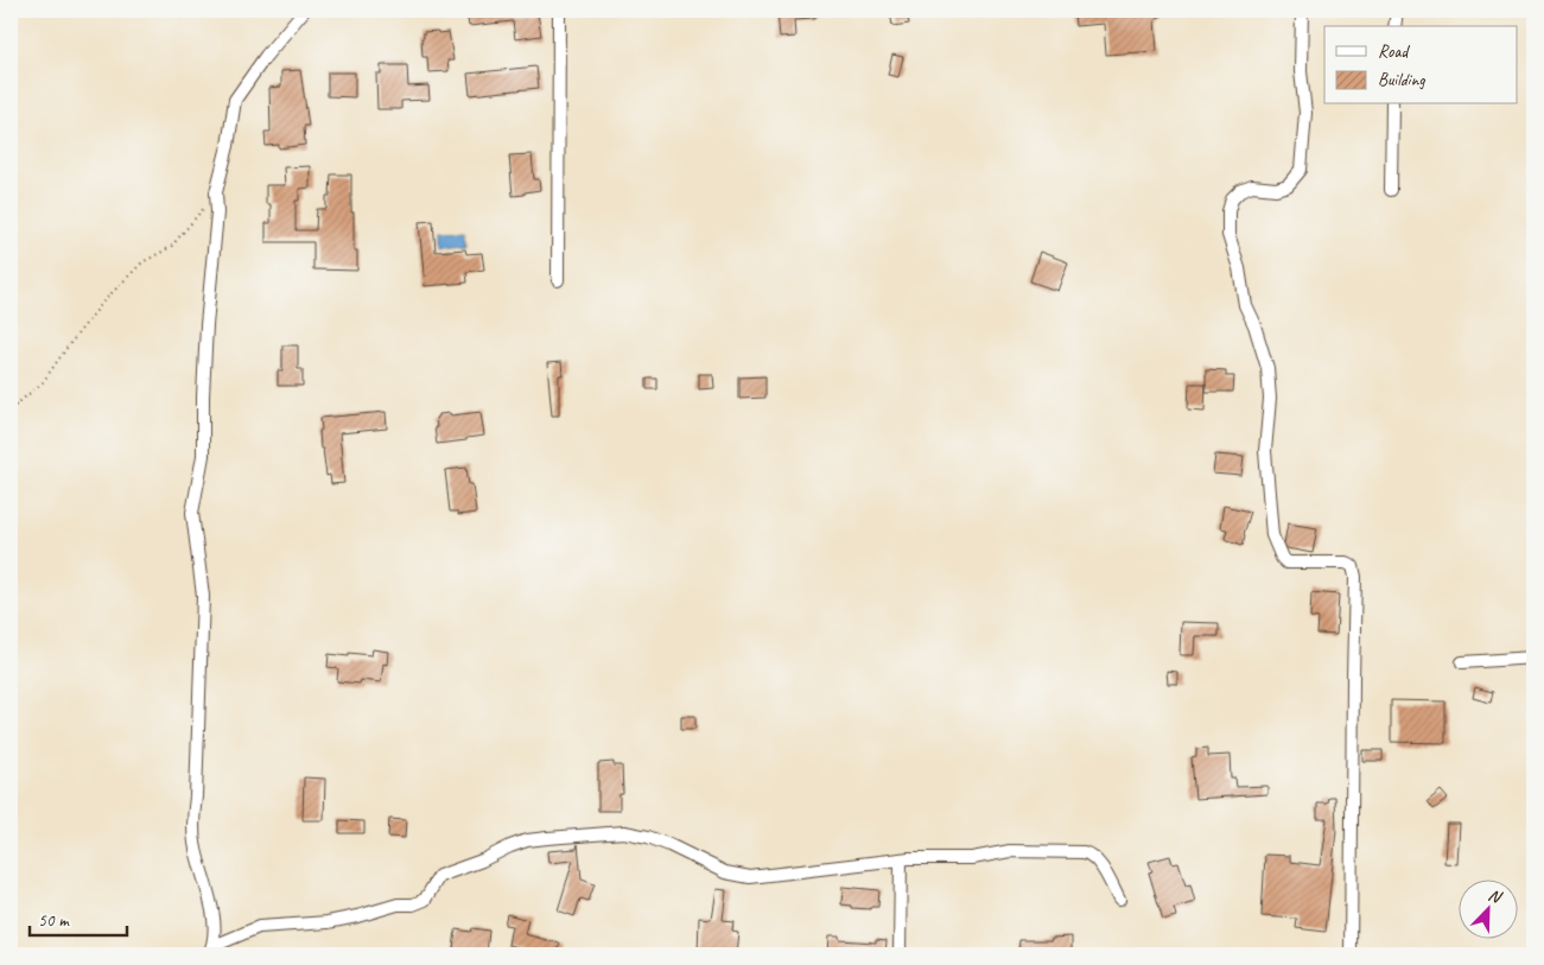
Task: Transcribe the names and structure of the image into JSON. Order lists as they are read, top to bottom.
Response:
{
  "legend": ["Road", "Building"],
  "scale_bar": "50 m",
  "north": "top right"
}
